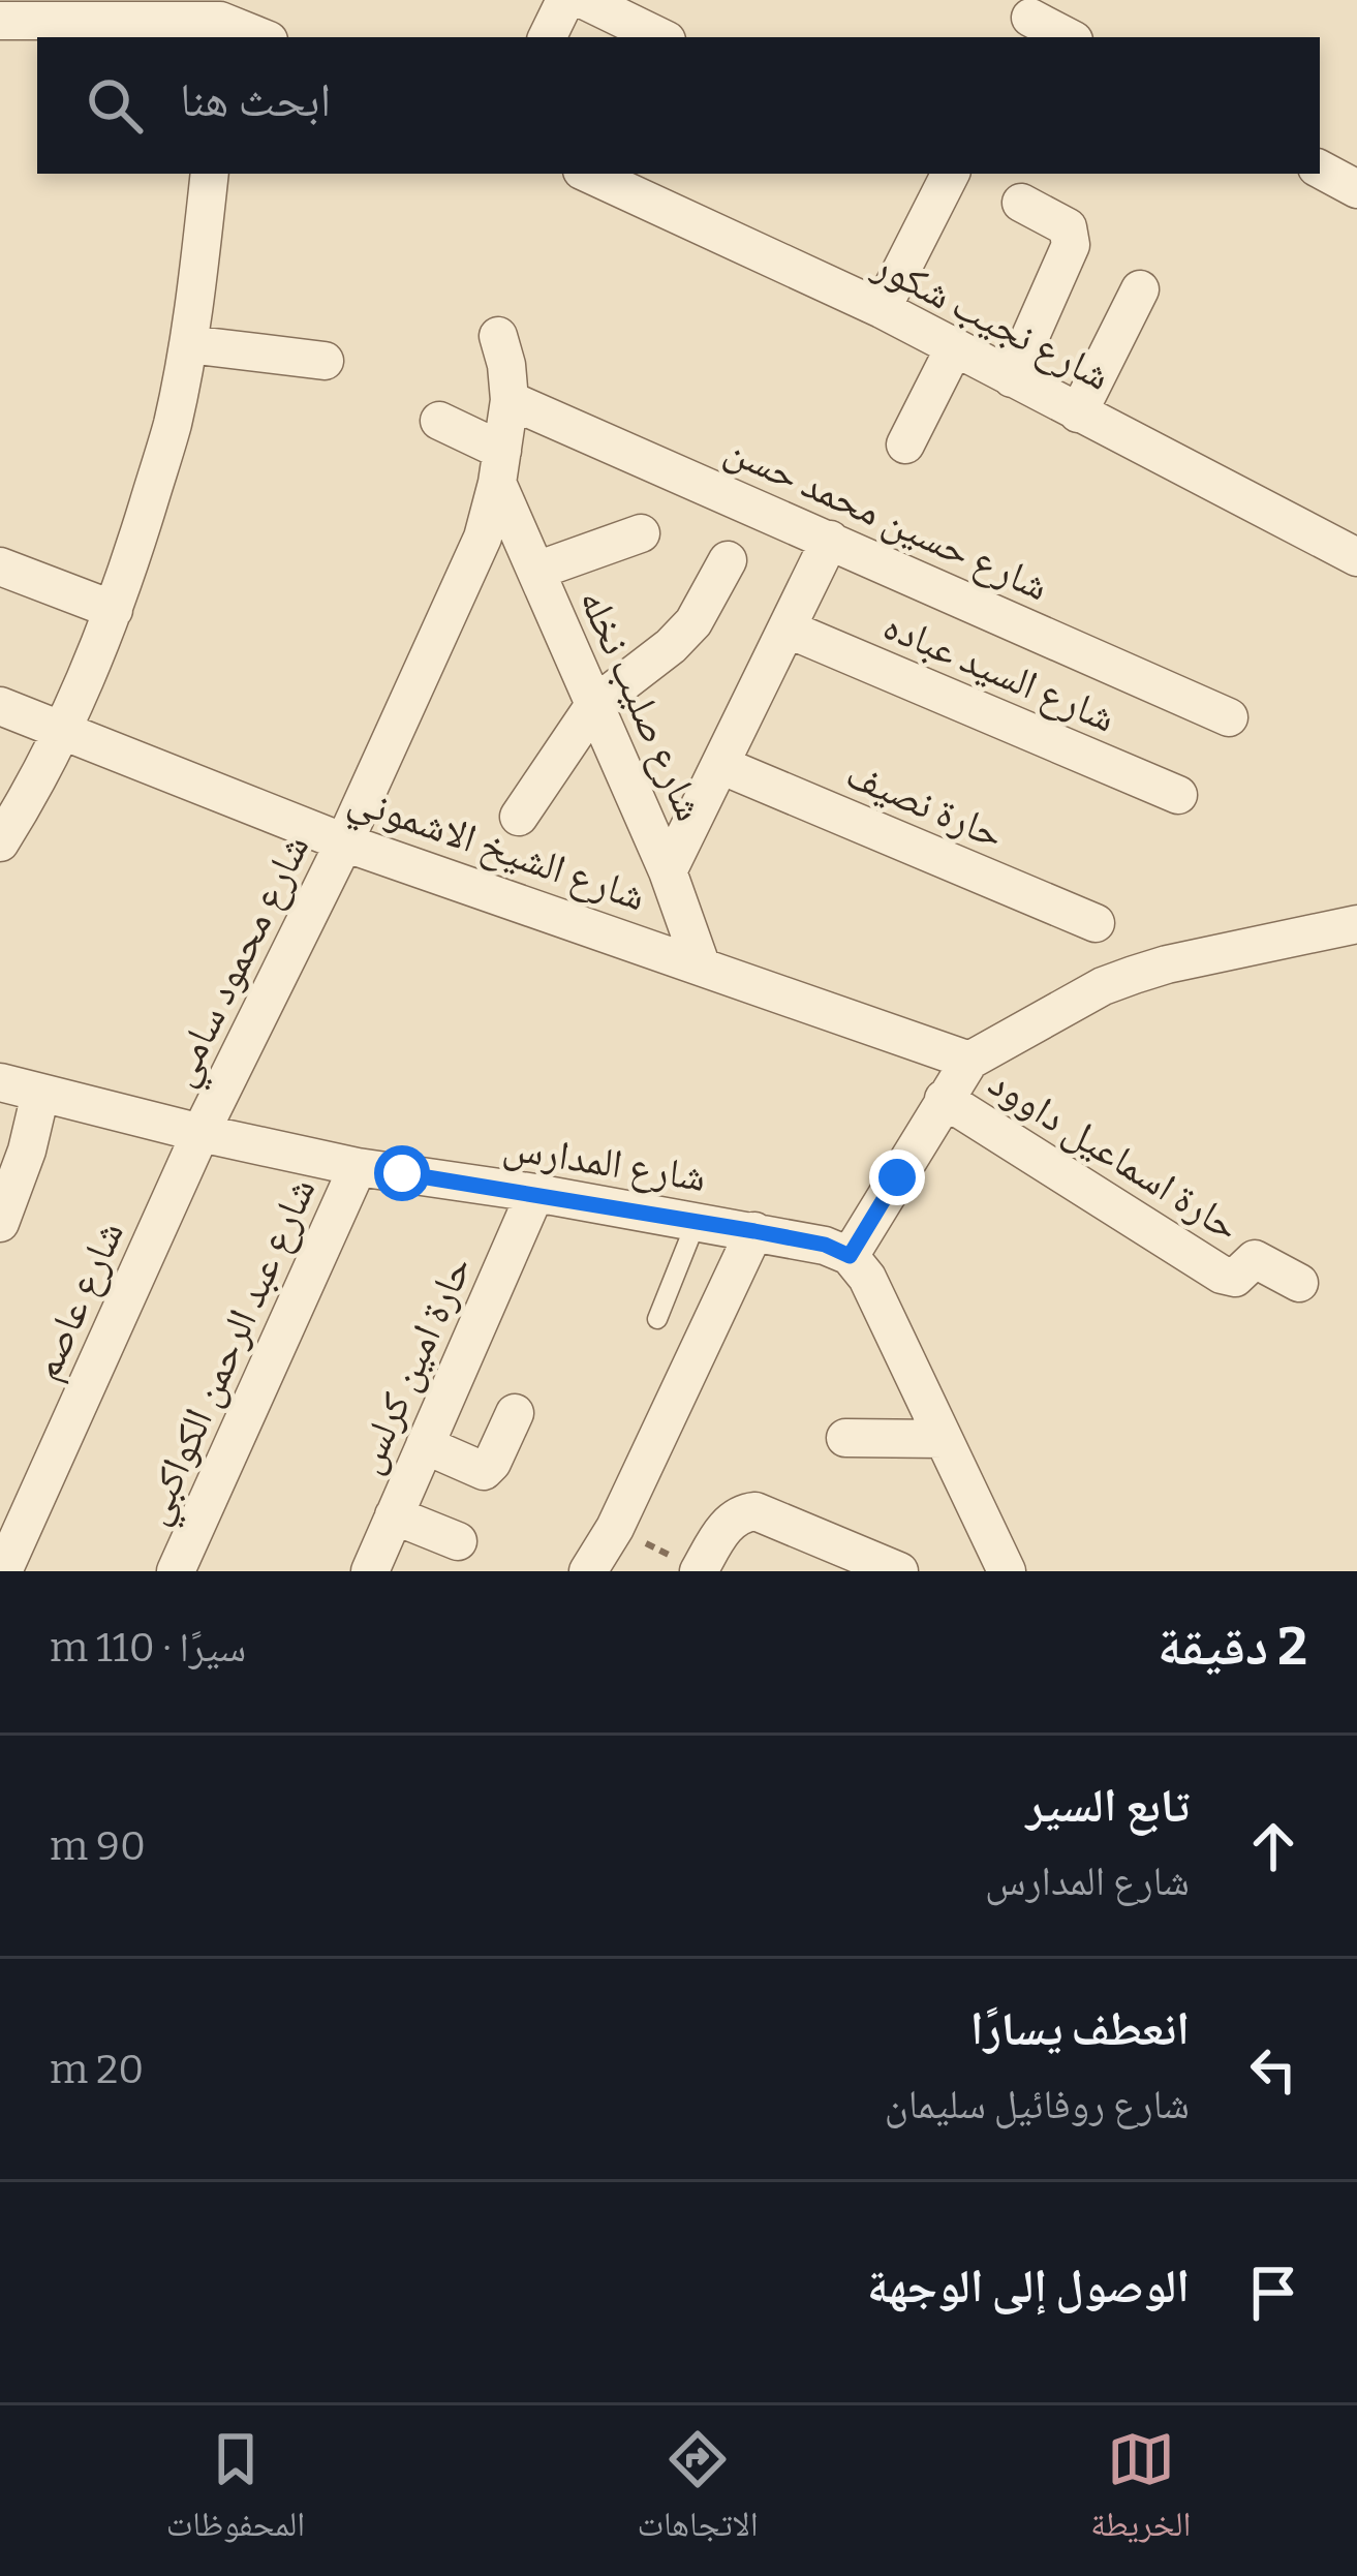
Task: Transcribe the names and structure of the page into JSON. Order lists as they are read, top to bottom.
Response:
{
  "streets": {
    "street": [
      "شارع نجيب شكور",
      "شارع حسين محمد حسن",
      "شارع السيد عباده",
      "شارع صليب نخله",
      "حارة نصيف",
      "شارع الشيخ الاشموني",
      "شارع محمود سامي",
      "حارة اسماعيل داوود",
      "شارع المدارس",
      "شارع عاصم",
      "شارع عبد الرحمن الكواكبي",
      "حارة امين كرلس"
    ]
  },
  "crossings": [
    ["شارع حسين محمد حسن", "شارع محمود سامي"],
    ["شارع صليب نخله", "شارع الشيخ الاشموني"],
    ["شارع صليب نخله", "شارع محمود سامي"],
    ["شارع الشيخ الاشموني", "شارع محمود سامي"],
    ["شارع محمود سامي", "شارع المدارس"],
    ["شارع محمود سامي", "شارع عاصم"],
    ["شارع المدارس", "شارع عاصم"],
    ["شارع المدارس", "شارع عبد الرحمن الكواكبي"],
    ["شارع المدارس", "حارة امين كرلس"]
  ],
  "page": {
    "search": "ابحث هنا",
    "heading": ["2 دقيقة", "سيرًا · 110 m"],
    "list": [
      ["تابع السير", "شارع المدارس", "90 m"],
      ["انعطف يسارًا", "شارع روفائيل سليمان", "20 m"],
      "الوصول إلى الوجهة"
    ],
    "nav": ["الخريطة", "الاتجاهات", "المحفوظات"]
  }
}
